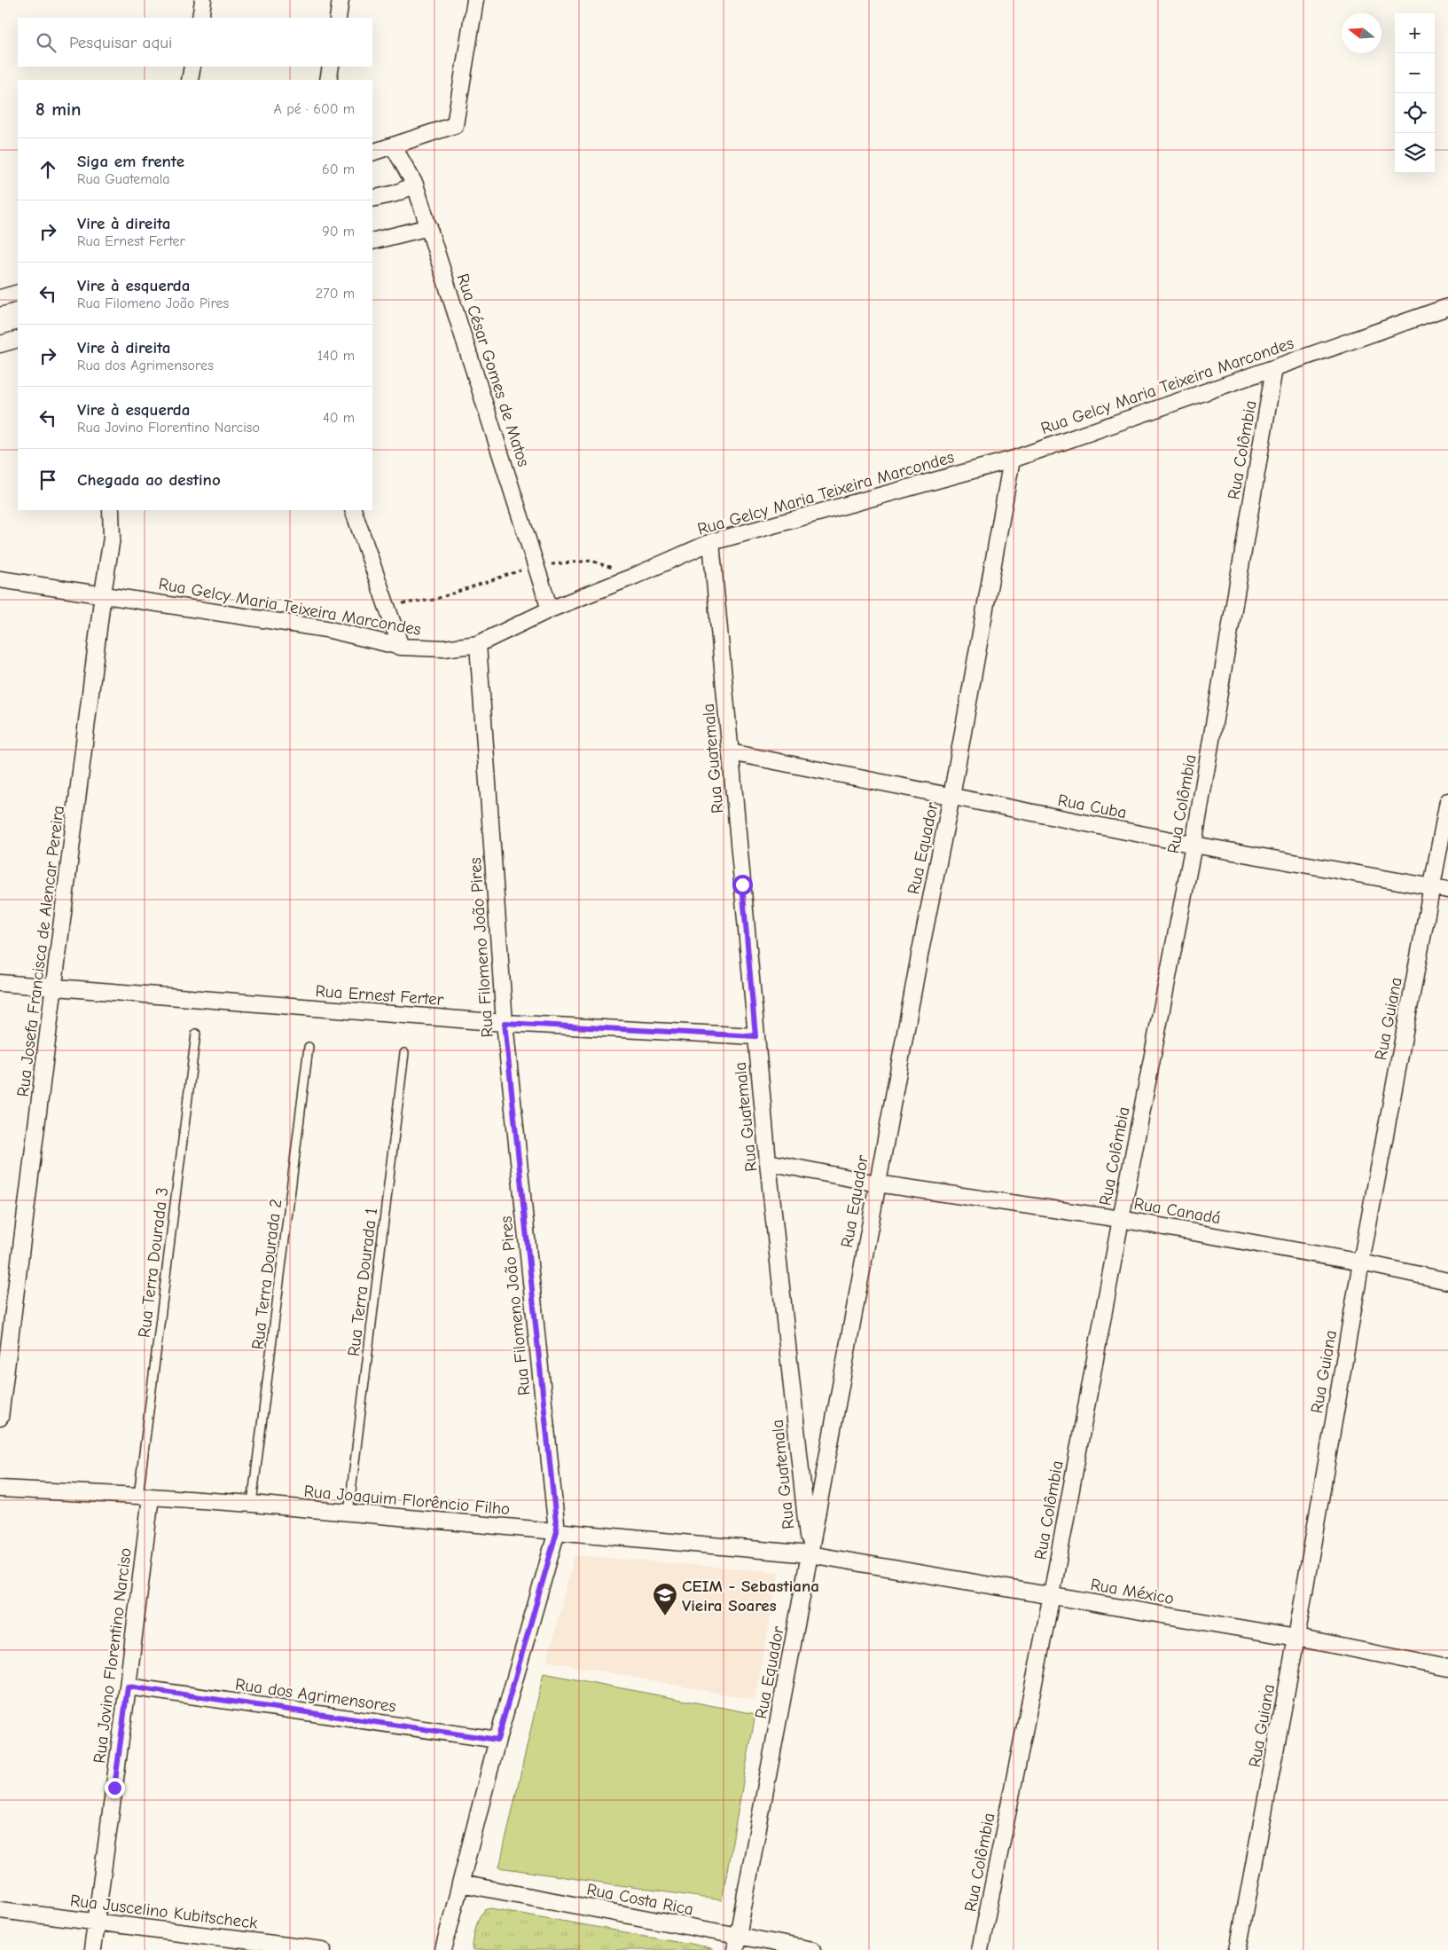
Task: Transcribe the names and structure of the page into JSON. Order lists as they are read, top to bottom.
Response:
{
  "streets": {
    "street": [
      "Rua César Gomes de Matos",
      "Rua Gelcy Maria Teixeira Marcondes",
      "Rua Colômbia",
      "Rua Guatemala",
      "Rua Cuba",
      "Rua Equador",
      "Rua Filomeno João Pires",
      "Rua Josefa Francisca de Alencar Pereira",
      "Rua Ernest Ferter",
      "Rua Guiana",
      "Rua Canadá",
      "Rua Joaquim Florêncio Filho",
      "Rua México",
      "Rua Jovino Florentino Narciso",
      "Rua dos Agrimensores",
      "Rua Costa Rica",
      "Rua Juscelino Kubitscheck"
    ],
    "lane": ["Rua Terra Dourada 3", "Rua Terra Dourada 2", "Rua Terra Dourada 1"]
  },
  "crossings": [
    ["Rua César Gomes de Matos", "Rua Gelcy Maria Teixeira Marcondes"],
    ["Rua Gelcy Maria Teixeira Marcondes", "Rua Colômbia"],
    ["Rua Gelcy Maria Teixeira Marcondes", "Rua Guatemala"],
    ["Rua Gelcy Maria Teixeira Marcondes", "Rua Equador"],
    ["Rua Gelcy Maria Teixeira Marcondes", "Rua Filomeno João Pires"],
    ["Rua Gelcy Maria Teixeira Marcondes", "Rua Josefa Francisca de Alencar Pereira"],
    ["Rua Colômbia", "Rua Cuba"],
    ["Rua Colômbia", "Rua Canadá"],
    ["Rua Colômbia", "Rua México"],
    ["Rua Guatemala", "Rua Cuba"],
    ["Rua Guatemala", "Rua Equador"],
    ["Rua Guatemala", "Rua Ernest Ferter"],
    ["Rua Guatemala", "Rua Canadá"],
    ["Rua Guatemala", "Rua Joaquim Florêncio Filho"],
    ["Rua Guatemala", "Rua México"],
    ["Rua Cuba", "Rua Equador"],
    ["Rua Cuba", "Rua Guiana"],
    ["Rua Equador", "Rua Canadá"],
    ["Rua Equador", "Rua Joaquim Florêncio Filho"],
    ["Rua Equador", "Rua México"],
    ["Rua Equador", "Rua Costa Rica"],
    ["Rua Filomeno João Pires", "Rua Ernest Ferter"],
    ["Rua Filomeno João Pires", "Rua Joaquim Florêncio Filho"],
    ["Rua Filomeno João Pires", "Rua dos Agrimensores"],
    ["Rua Filomeno João Pires", "Rua Costa Rica"],
    ["Rua Josefa Francisca de Alencar Pereira", "Rua Ernest Ferter"],
    ["Rua Guiana", "Rua Canadá"],
    ["Rua Guiana", "Rua México"],
    ["Rua Terra Dourada 3", "Rua Joaquim Florêncio Filho"],
    ["Rua Terra Dourada 3", "Rua Jovino Florentino Narciso"],
    ["Rua Terra Dourada 2", "Rua Joaquim Florêncio Filho"],
    ["Rua Terra Dourada 1", "Rua Joaquim Florêncio Filho"],
    ["Rua Joaquim Florêncio Filho", "Rua México"],
    ["Rua Joaquim Florêncio Filho", "Rua Jovino Florentino Narciso"],
    ["Rua Jovino Florentino Narciso", "Rua dos Agrimensores"],
    ["Rua Jovino Florentino Narciso", "Rua Juscelino Kubitscheck"]
  ],
  "places": {
    "school or university": ["CEIM - Sebastiana Vieira Soares"]
  },
  "north": "left",
  "page": {
    "map_buttons": ["+", "−"],
    "search": "Pesquisar aqui",
    "heading": ["8 min", "A pé · 600 m"],
    "list": [
      ["Siga em frente", "Rua Guatemala", "60 m"],
      ["Vire à direita", "Rua Ernest Ferter", "90 m"],
      ["Vire à esquerda", "Rua Filomeno João Pires", "270 m"],
      ["Vire à direita", "Rua dos Agrimensores", "140 m"],
      ["Vire à esquerda", "Rua Jovino Florentino Narciso", "40 m"],
      "Chegada ao destino"
    ]
  }
}
